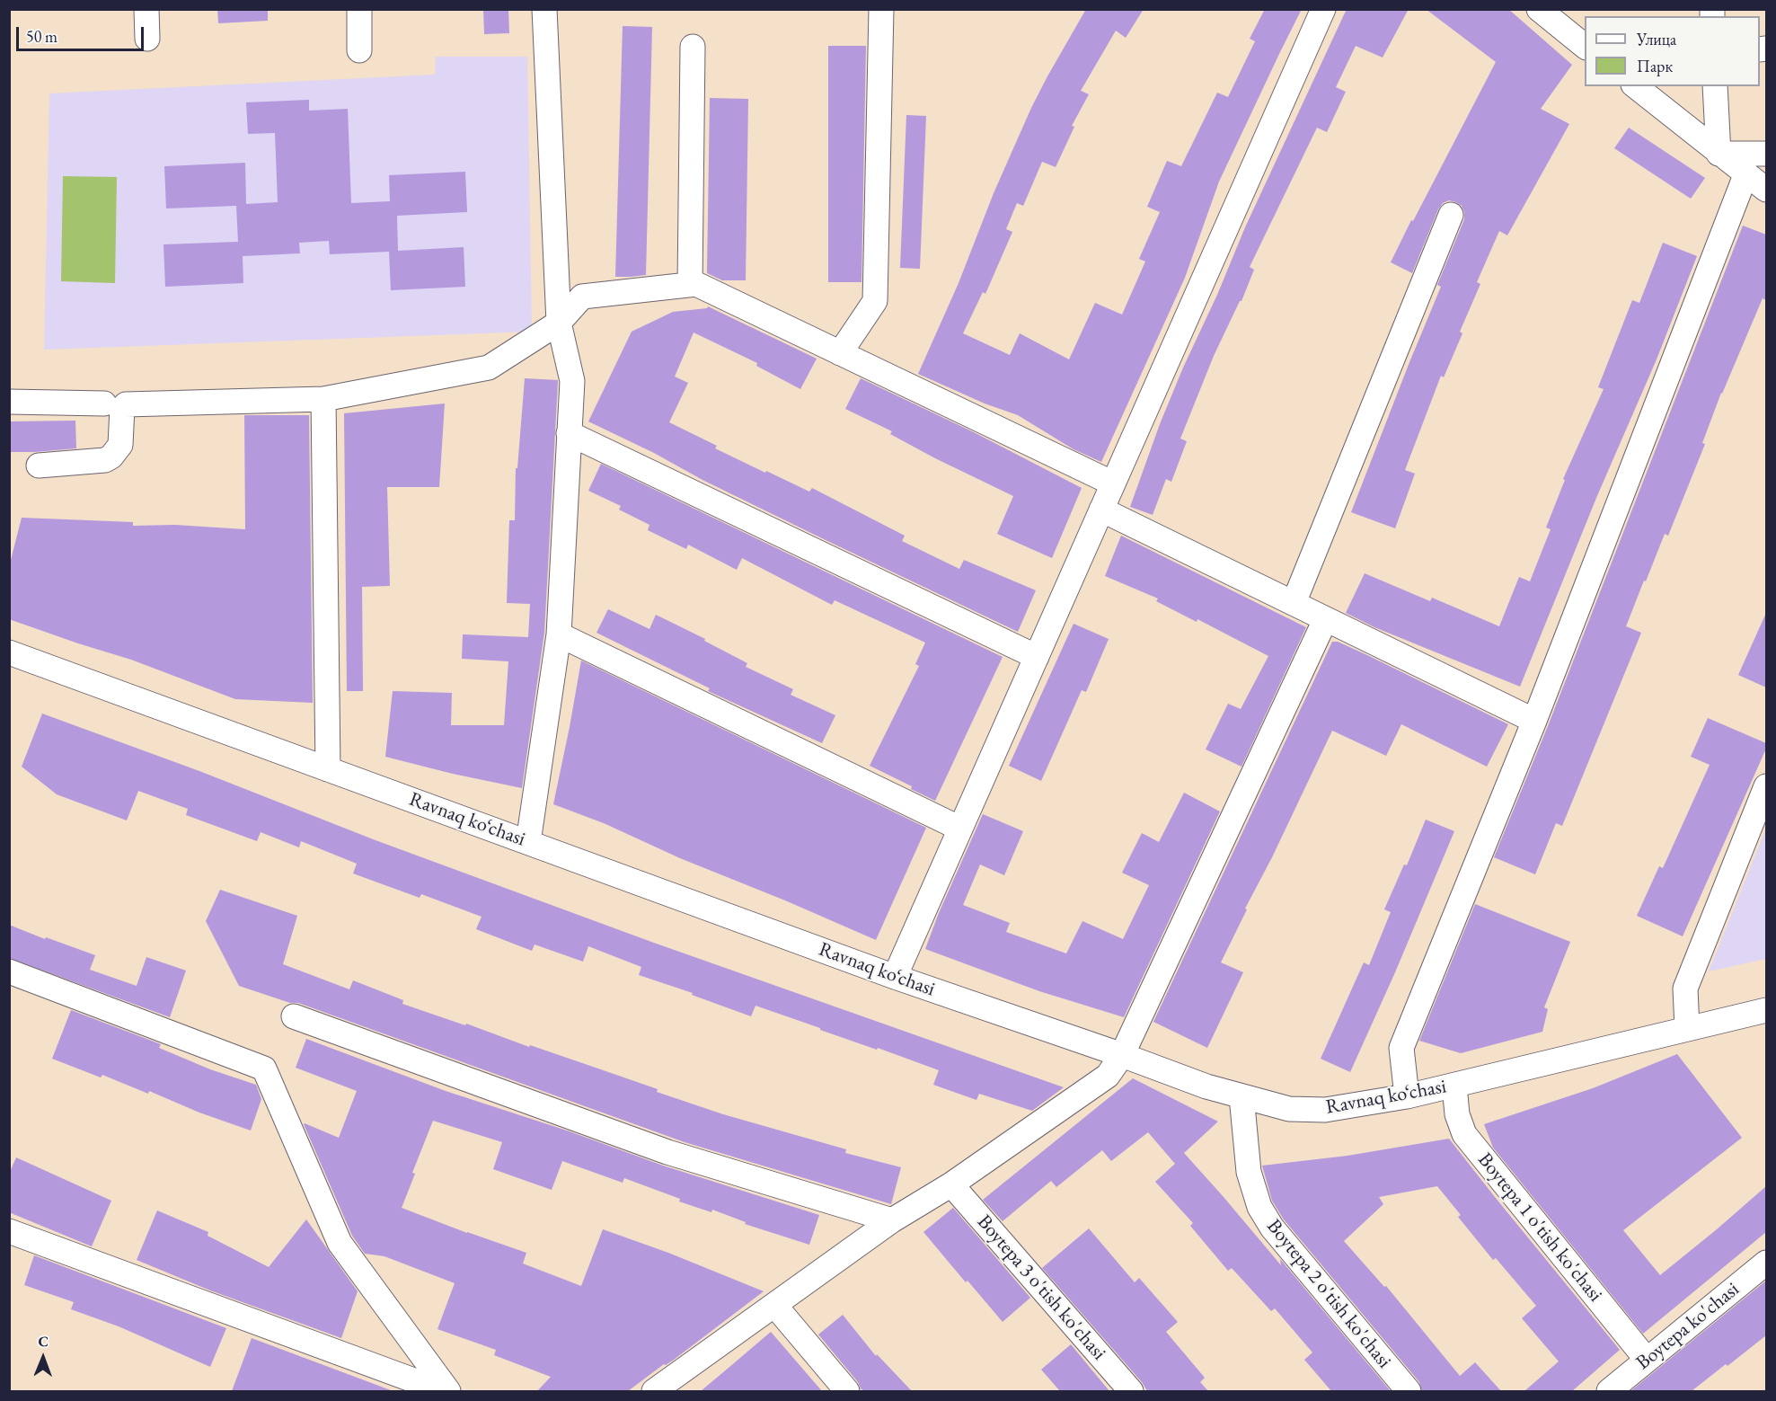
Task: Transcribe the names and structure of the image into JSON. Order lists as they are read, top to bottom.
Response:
{
  "streets": {
    "street": [
      "Ravnaq ko‘chasi",
      "Boytepa 1 o'tish ko'chasi",
      "Boytepa 3 o'tish ko'chasi",
      "Boytepa 2 o'tish ko'chasi",
      "Boytepa ko'chasi"
    ]
  },
  "crossings": [
    ["Ravnaq ko‘chasi", "Boytepa 1 o'tish ko'chasi"],
    ["Ravnaq ko‘chasi", "Boytepa 2 o'tish ko'chasi"],
    ["Boytepa 1 o'tish ko'chasi", "Boytepa ko'chasi"]
  ],
  "legend": ["Улица", "Парк"],
  "scale_bar": "50 m",
  "north": "top"
}
